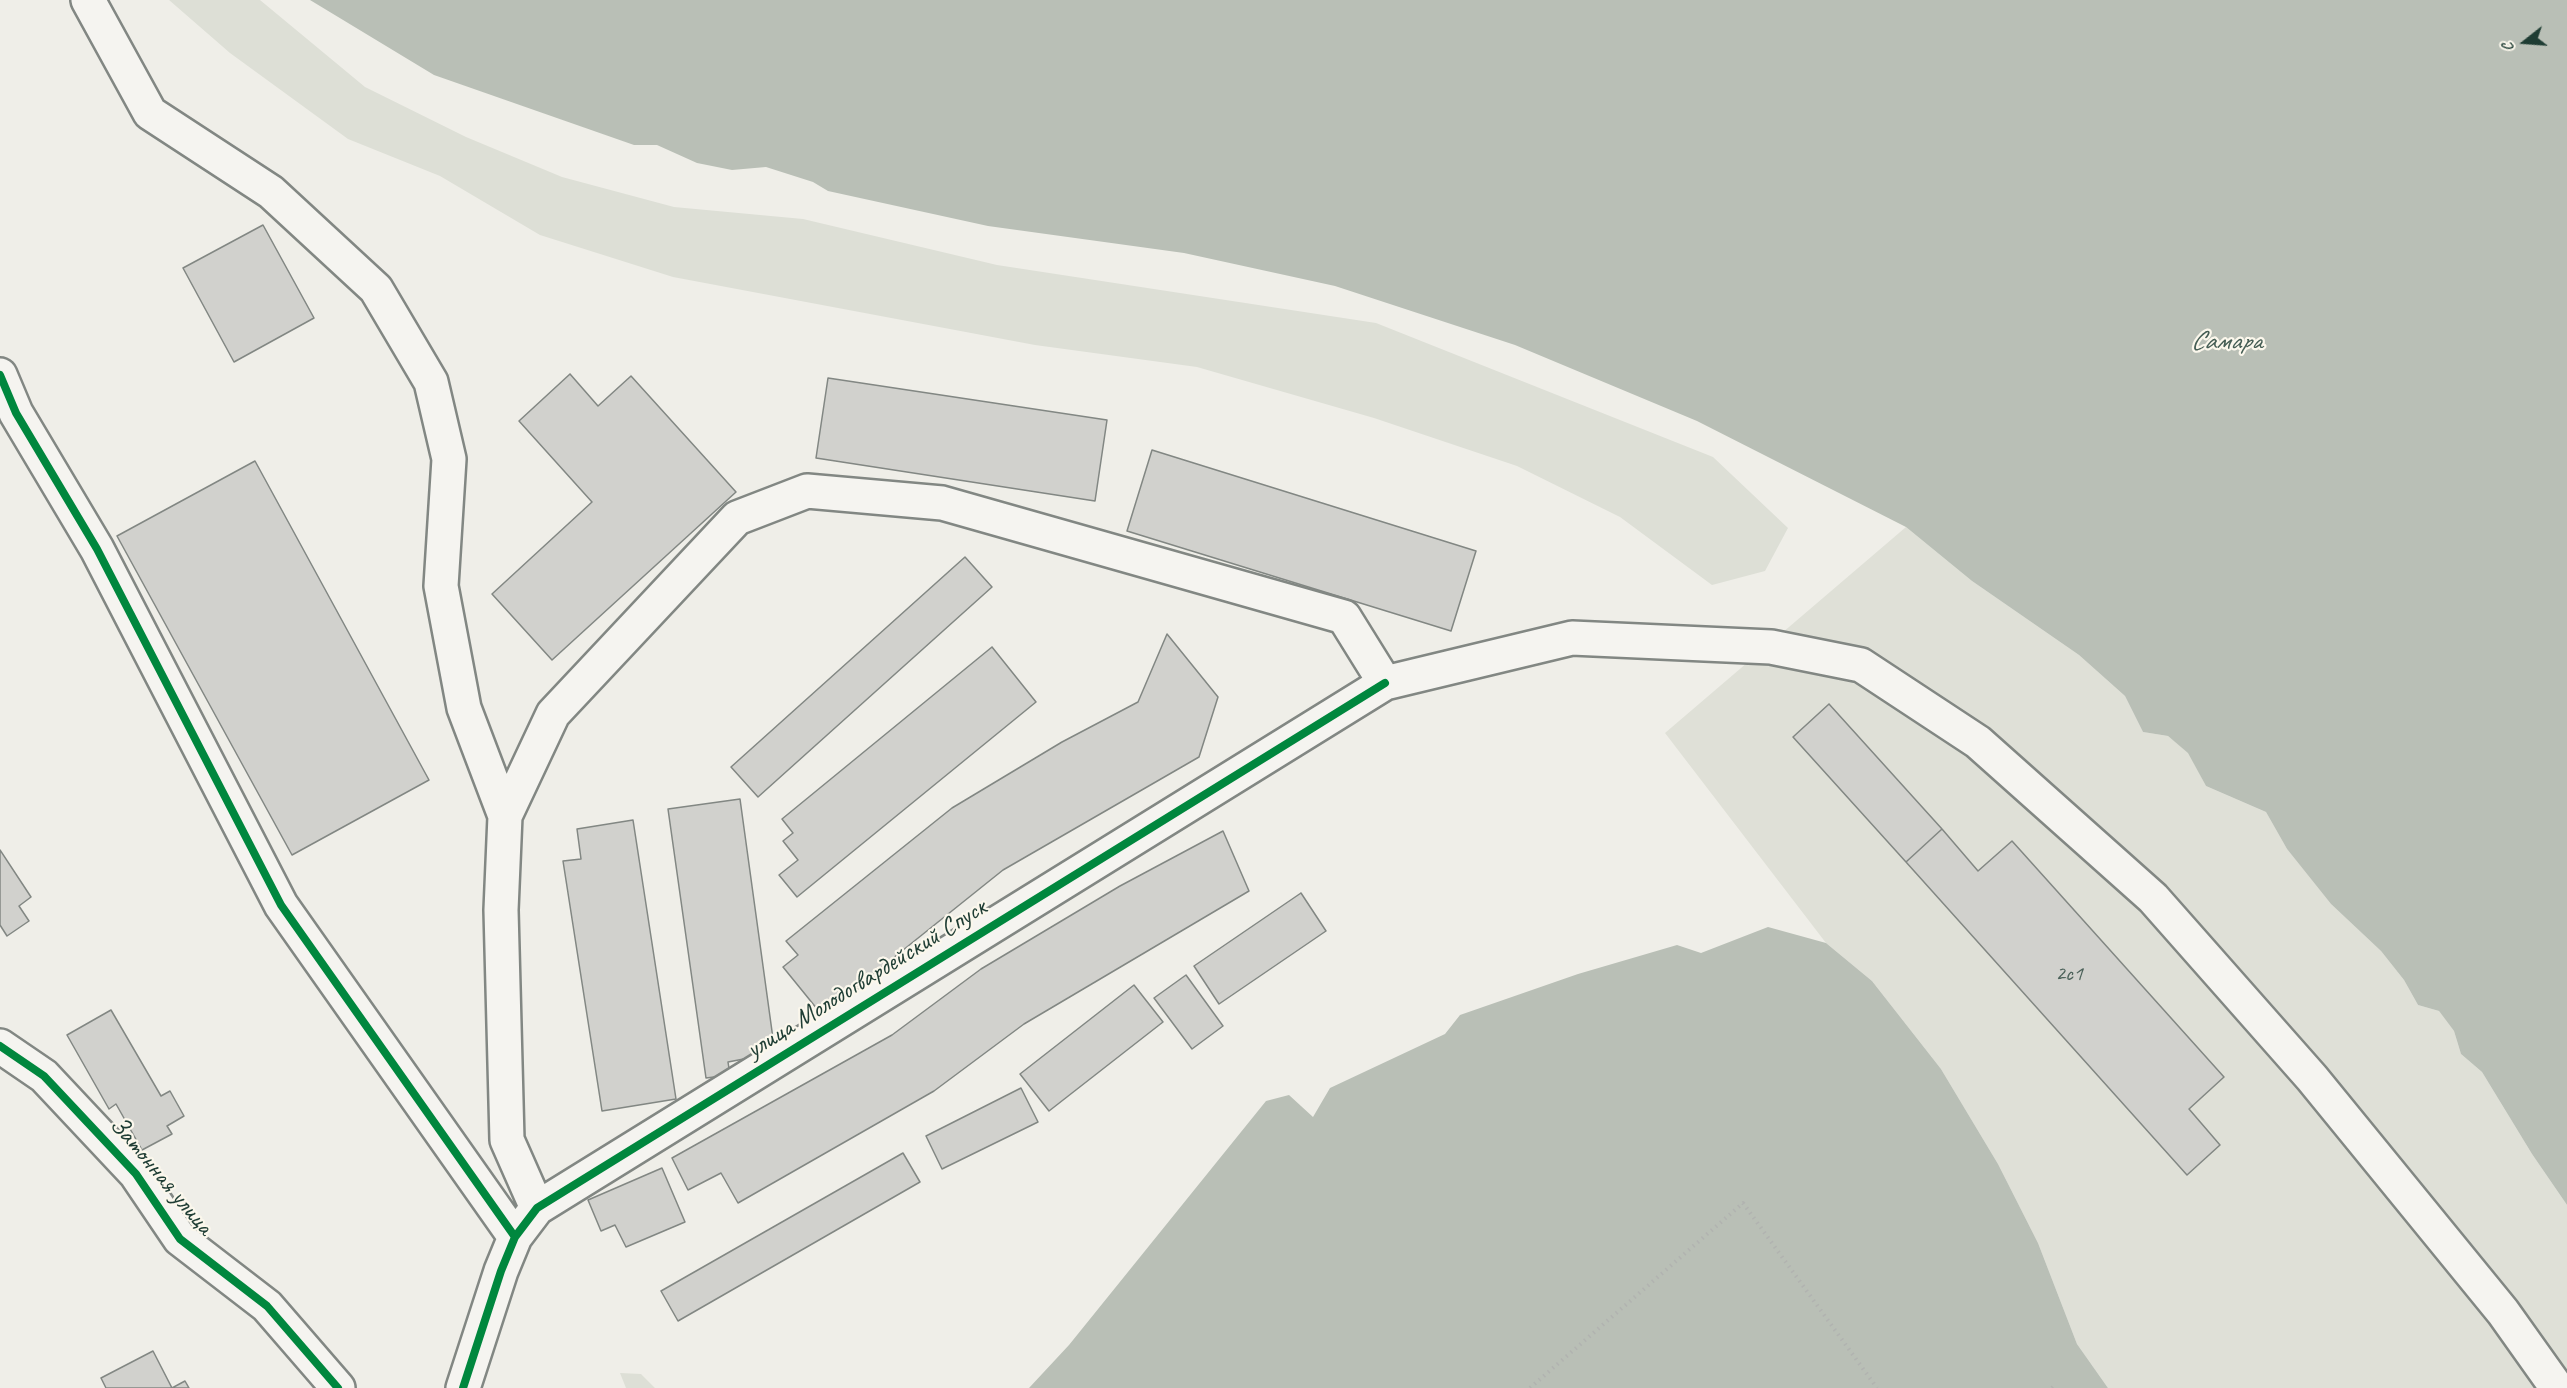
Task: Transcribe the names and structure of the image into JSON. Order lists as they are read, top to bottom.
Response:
{
  "streets": {
    "street": ["улица Молодогвардейский Спуск", "Затонная улица"]
  },
  "water": ["Самара"],
  "house_numbers": ["2с1"],
  "north": "left"
}
